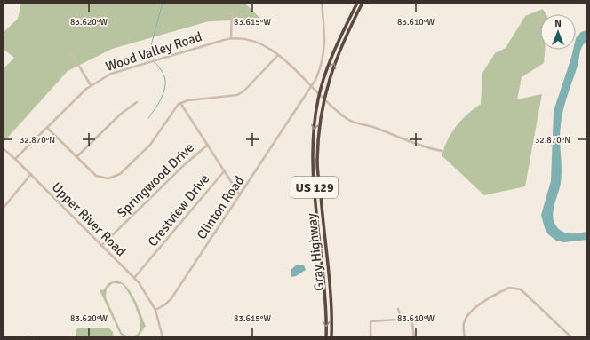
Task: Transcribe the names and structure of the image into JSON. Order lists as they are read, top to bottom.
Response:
{
  "streets": {
    "highway": ["US 129", "Gray Highway"],
    "street": [
      "Wood Valley Road",
      "Springwood Drive",
      "Clinton Road",
      "Crestview Drive",
      "Upper River Road"
    ]
  },
  "crossings": [
    ["Wood Valley Road", "Clinton Road"],
    ["Wood Valley Road", "Upper River Road"],
    ["Wood Valley Road", "Gray Highway"],
    ["Springwood Drive", "Upper River Road"],
    ["Clinton Road", "Upper River Road"],
    ["Crestview Drive", "Upper River Road"]
  ],
  "north": "top",
  "coordinates": [
    "83.620°W",
    "83.615°W",
    "83.610°W",
    "32.870°N"
  ]
}
